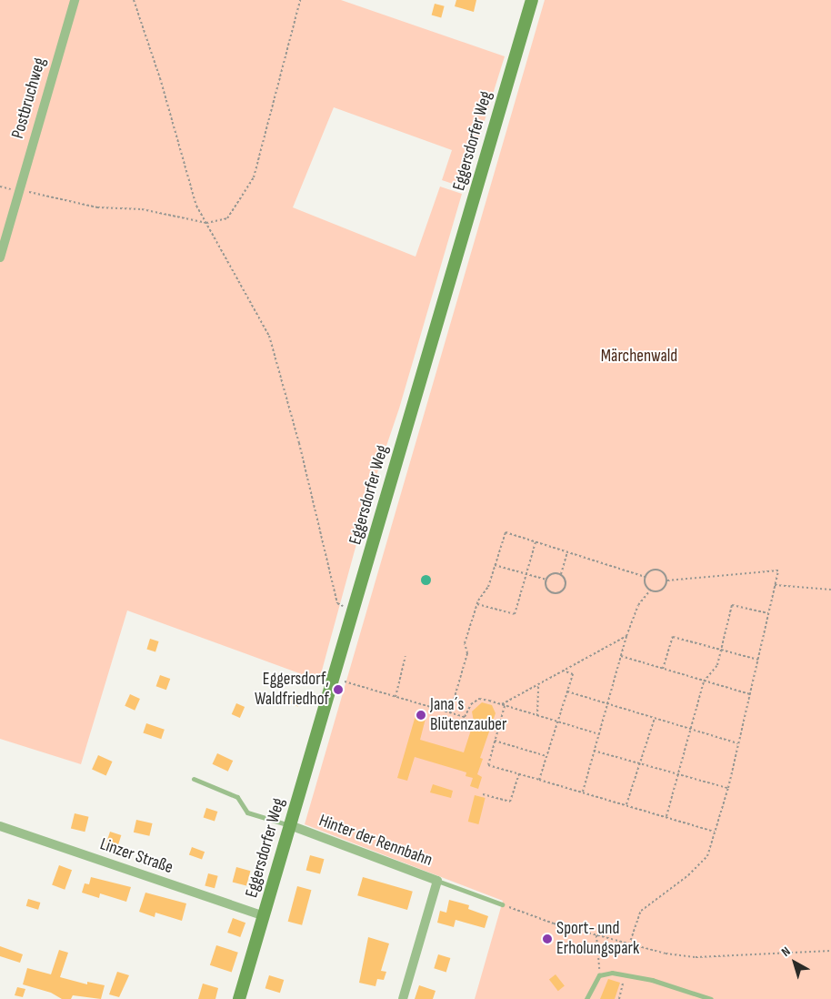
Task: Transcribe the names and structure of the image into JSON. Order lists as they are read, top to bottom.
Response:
{
  "streets": {
    "main road": ["Eggersdorfer Weg"],
    "street": ["Postbruchweg", "Hinter der Rennbahn", "Linzer Straße"]
  },
  "crossings": [
    ["Eggersdorfer Weg", "Hinter der Rennbahn"],
    ["Eggersdorfer Weg", "Linzer Straße"]
  ],
  "parks": ["Märchenwald"],
  "places": ["Eggersdorf, Waldfriedhof", "Jana´s Blütenzauber", "Sport- und Erholungspark"],
  "north": "top left"
}
